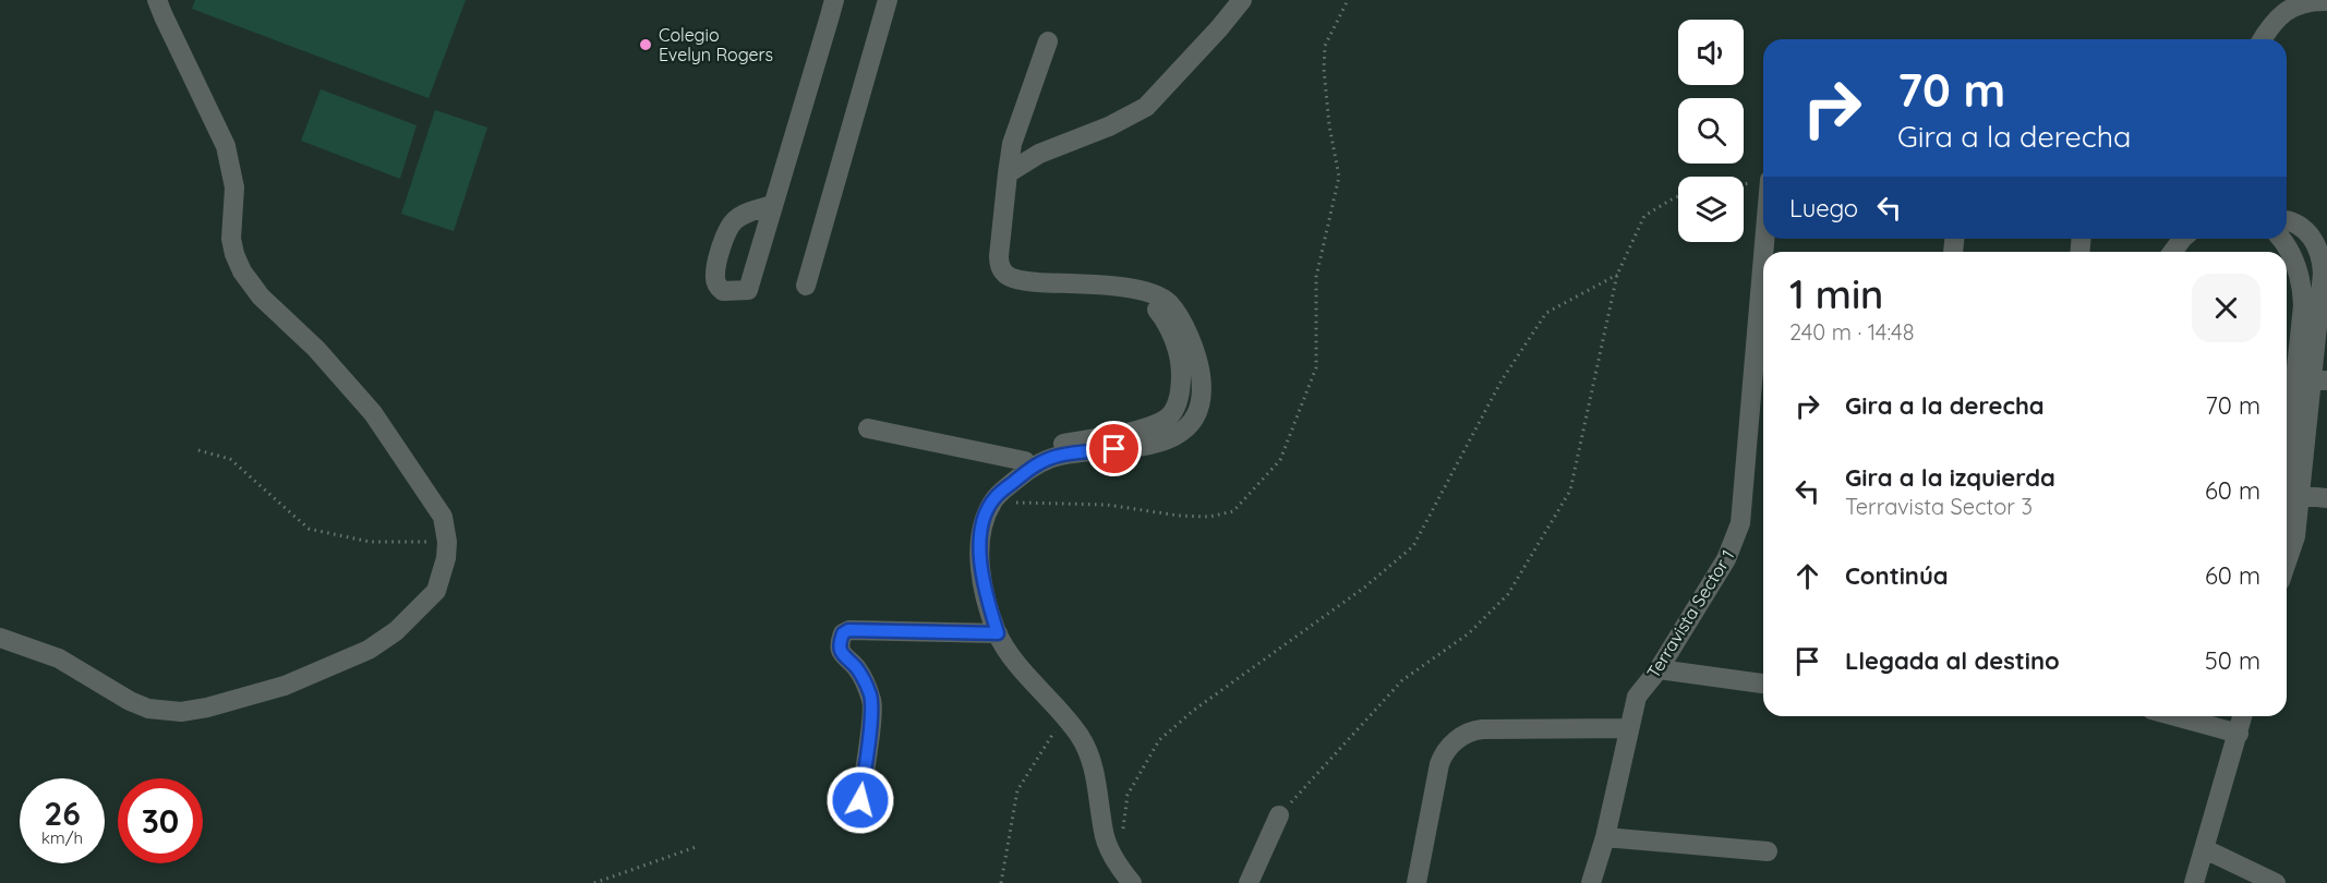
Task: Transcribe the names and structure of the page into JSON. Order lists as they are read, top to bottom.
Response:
{
  "streets": {
    "street": ["Terravista Sector 1"]
  },
  "places": ["Colegio Evelyn Rogers"],
  "page": {
    "turn": ["70 m", "Gira a la derecha"],
    "then": "Luego",
    "heading": ["1 min", "240 m · 14:48"],
    "list": [
      {
        "name": "Gira a la derecha",
        "value": "70 m"
      },
      {
        "name": "Gira a la izquierda",
        "note": "Terravista Sector 3",
        "value": "60 m"
      },
      {
        "name": "Continúa",
        "value": "60 m"
      },
      {
        "name": "Llegada al destino",
        "value": "50 m"
      }
    ],
    "speed": "26 km/h",
    "limit": "30"
  }
}
